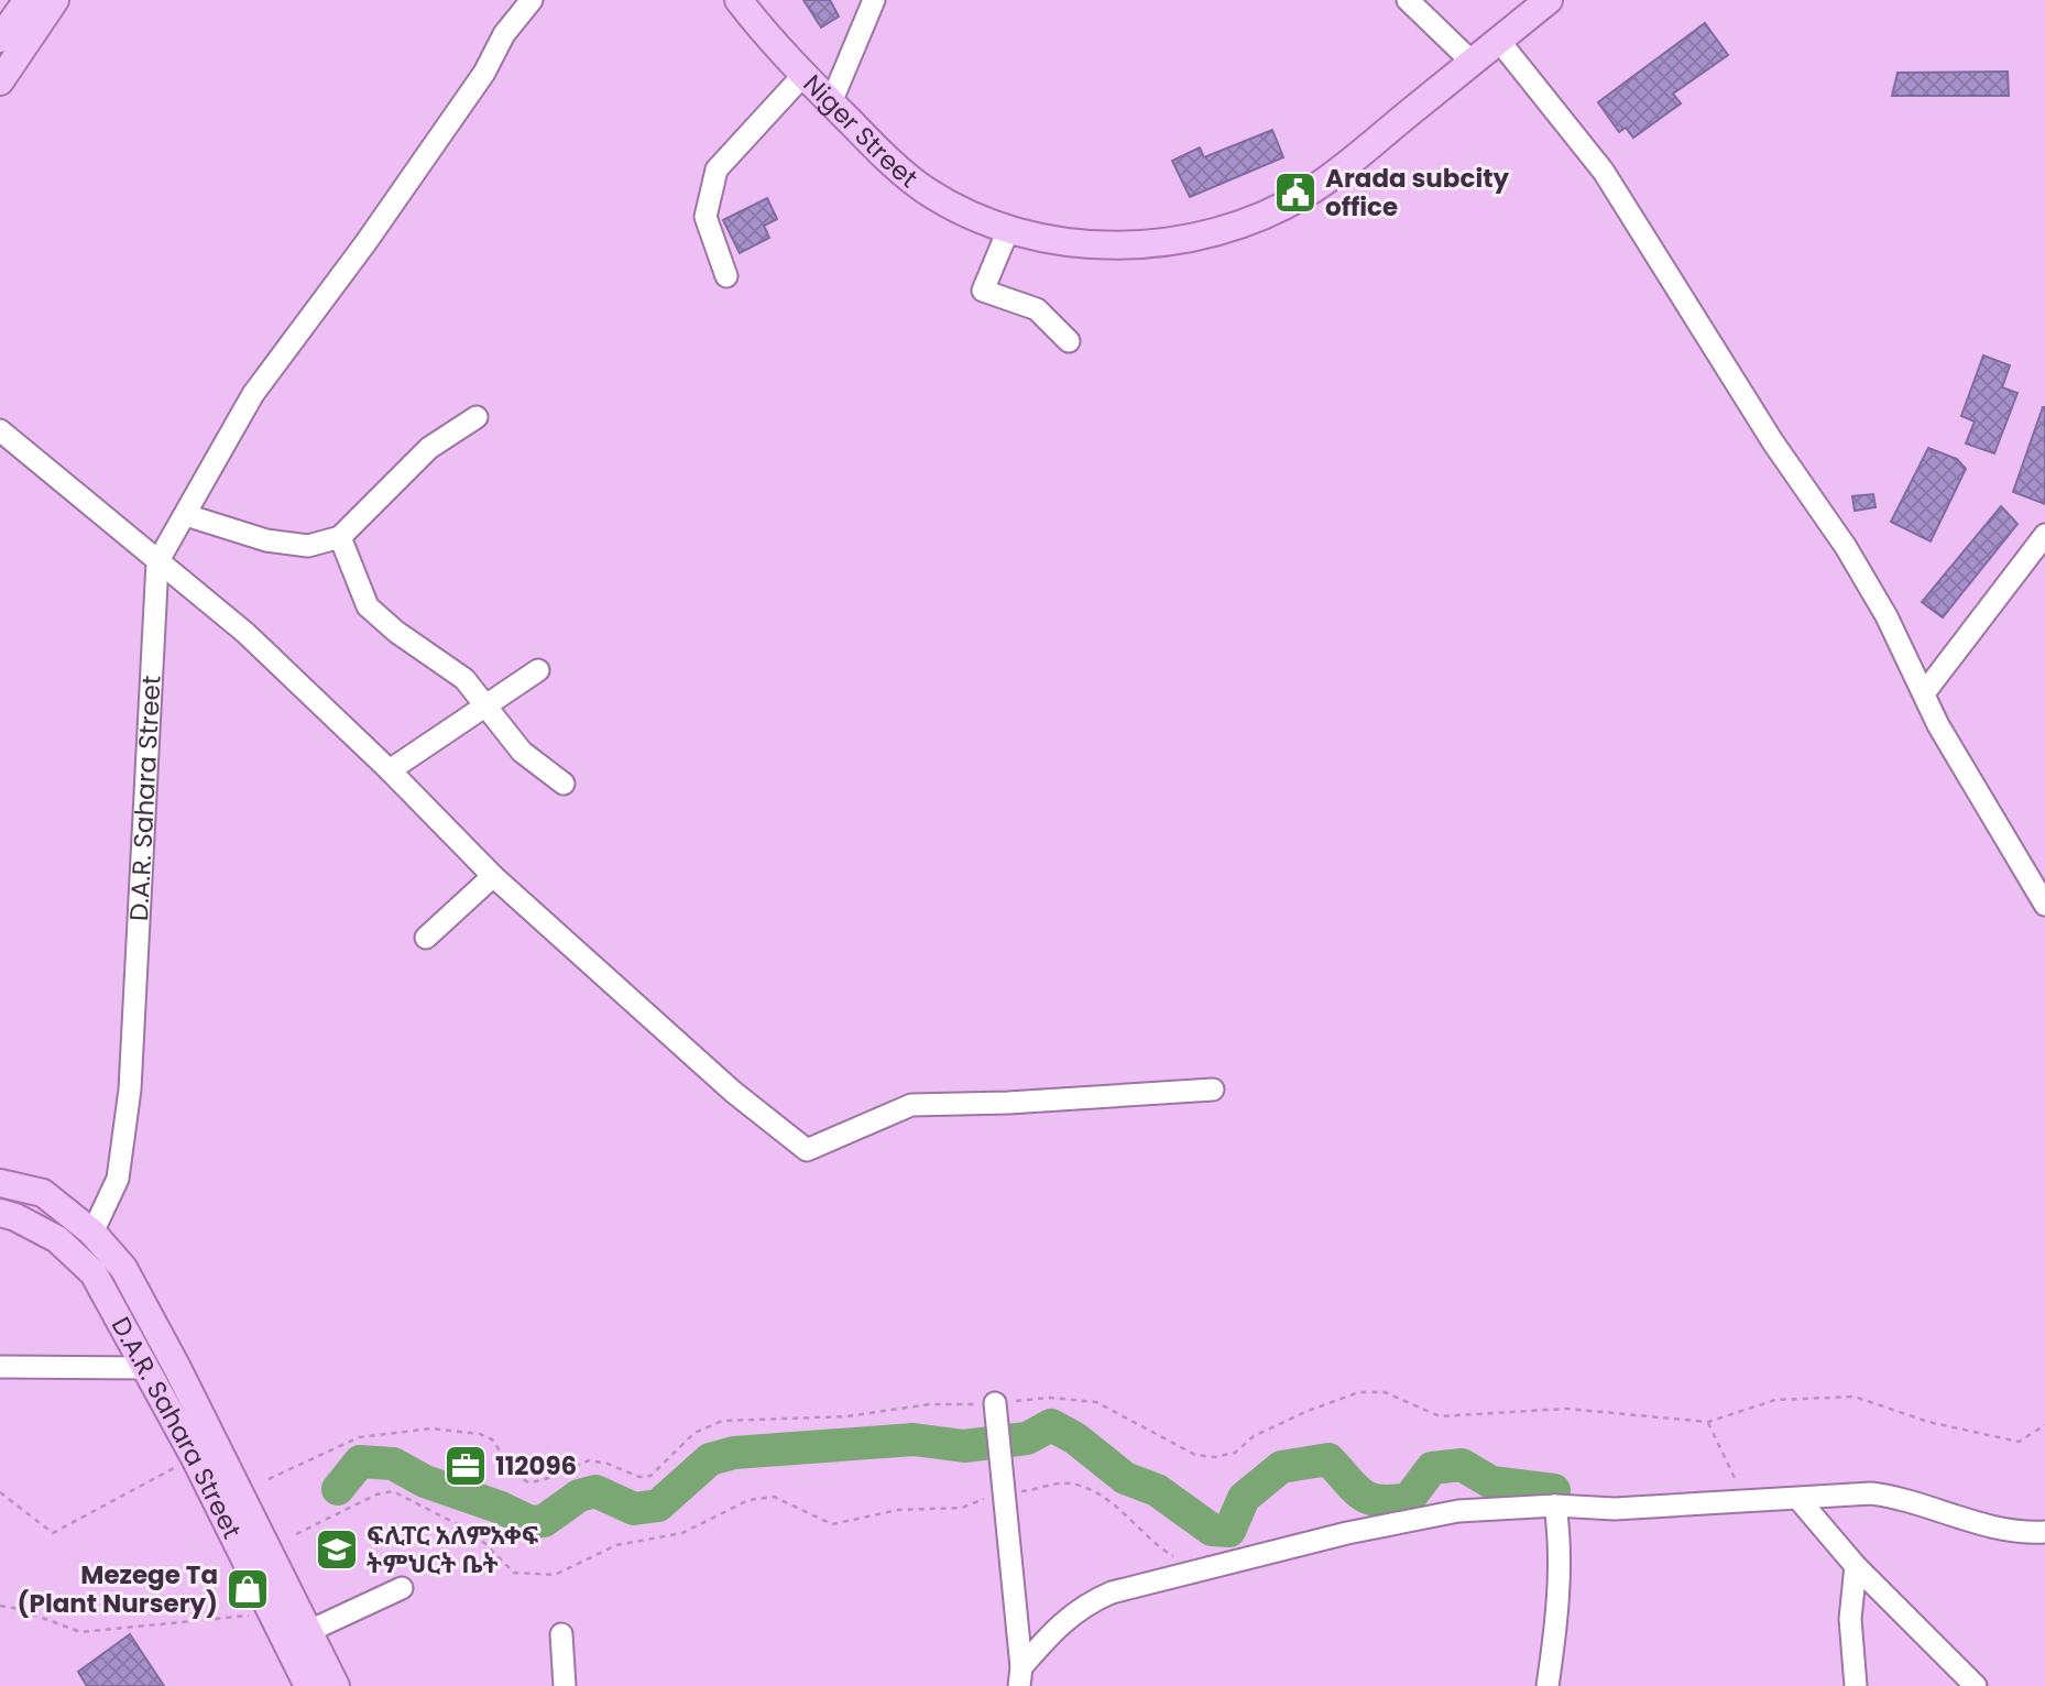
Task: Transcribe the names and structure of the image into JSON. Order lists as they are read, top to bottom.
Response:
{
  "streets": {
    "main road": ["Niger Street", "D.A.R. Sahara Street"]
  },
  "places": {
    "public building": ["Arada subcity office"],
    "office": ["112096"],
    "school or university": ["ፍሊፐር አለምአቀፍ ትምህርት ቤት"],
    "shop": ["Mezege Ta (Plant Nursery)"]
  }
}
